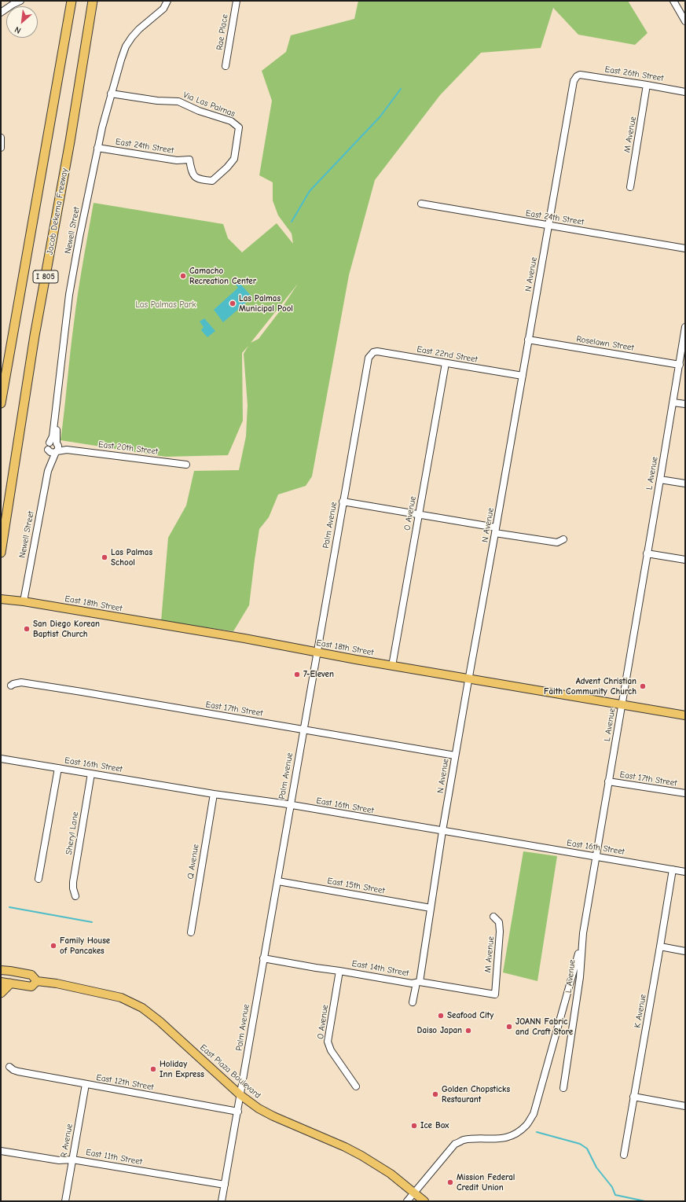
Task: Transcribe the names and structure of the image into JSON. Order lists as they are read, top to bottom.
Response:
{
  "streets": {
    "highway": ["Jacob Dekema Freeway", "I 805"],
    "main road": ["East 18th Street", "East Plaza Boulevard"],
    "street": [
      "Rae Place",
      "East 26th Street",
      "Via Las Palmas",
      "M Avenue",
      "East 24th Street",
      "Newell Street",
      "N Avenue",
      "Roselawn Street",
      "East 22nd Street",
      "East 20th Street",
      "L Avenue",
      "O Avenue",
      "Palm Avenue",
      "East 17th Street",
      "East 16th Street",
      "Sheryl Lane",
      "Q Avenue",
      "East 15th Street",
      "East 14th Street",
      "K Avenue",
      "East 12th Street",
      "R Avenue",
      "East 11th Street"
    ]
  },
  "crossings": [
    ["East 26th Street", "M Avenue"],
    ["East 26th Street", "N Avenue"],
    ["Via Las Palmas", "East 24th Street"],
    ["Via Las Palmas", "Newell Street"],
    ["M Avenue", "East 14th Street"],
    ["East 24th Street", "Newell Street"],
    ["East 24th Street", "N Avenue"],
    ["Newell Street", "East 20th Street"],
    ["Newell Street", "East 18th Street"],
    ["N Avenue", "Roselawn Street"],
    ["N Avenue", "East 22nd Street"],
    ["N Avenue", "East 18th Street"],
    ["N Avenue", "East 17th Street"],
    ["N Avenue", "East 16th Street"],
    ["N Avenue", "East 15th Street"],
    ["N Avenue", "East 14th Street"],
    ["Roselawn Street", "L Avenue"],
    ["East 22nd Street", "O Avenue"],
    ["East 22nd Street", "Palm Avenue"],
    ["L Avenue", "East 18th Street"],
    ["L Avenue", "East 17th Street"],
    ["L Avenue", "East 16th Street"],
    ["O Avenue", "East 18th Street"],
    ["O Avenue", "East 14th Street"],
    ["Palm Avenue", "East 18th Street"],
    ["Palm Avenue", "East 17th Street"],
    ["Palm Avenue", "East 16th Street"],
    ["Palm Avenue", "East 15th Street"],
    ["Palm Avenue", "East 14th Street"],
    ["Palm Avenue", "East Plaza Boulevard"],
    ["Palm Avenue", "East 12th Street"],
    ["Palm Avenue", "East 11th Street"],
    ["East 16th Street", "Sheryl Lane"],
    ["East 16th Street", "Q Avenue"],
    ["East 16th Street", "K Avenue"],
    ["East 12th Street", "R Avenue"],
    ["R Avenue", "East 11th Street"]
  ],
  "parks": ["Las Palmas Park"],
  "places": [
    "Camacho Recreation Center",
    "Las Palmas Municipal Pool",
    "Las Palmas School",
    "San Diego Korean Baptist Church",
    "7-Eleven",
    "Advent Christian Faith Community Church",
    "Family House of Pancakes",
    "Seafood City",
    "JOANN Fabric and Craft Store",
    "Daiso Japan",
    "Holiday Inn Express",
    "Golden Chopsticks Restaurant",
    "Ice Box",
    "Mission Federal Credit Union"
  ],
  "north": "bottom left"
}
